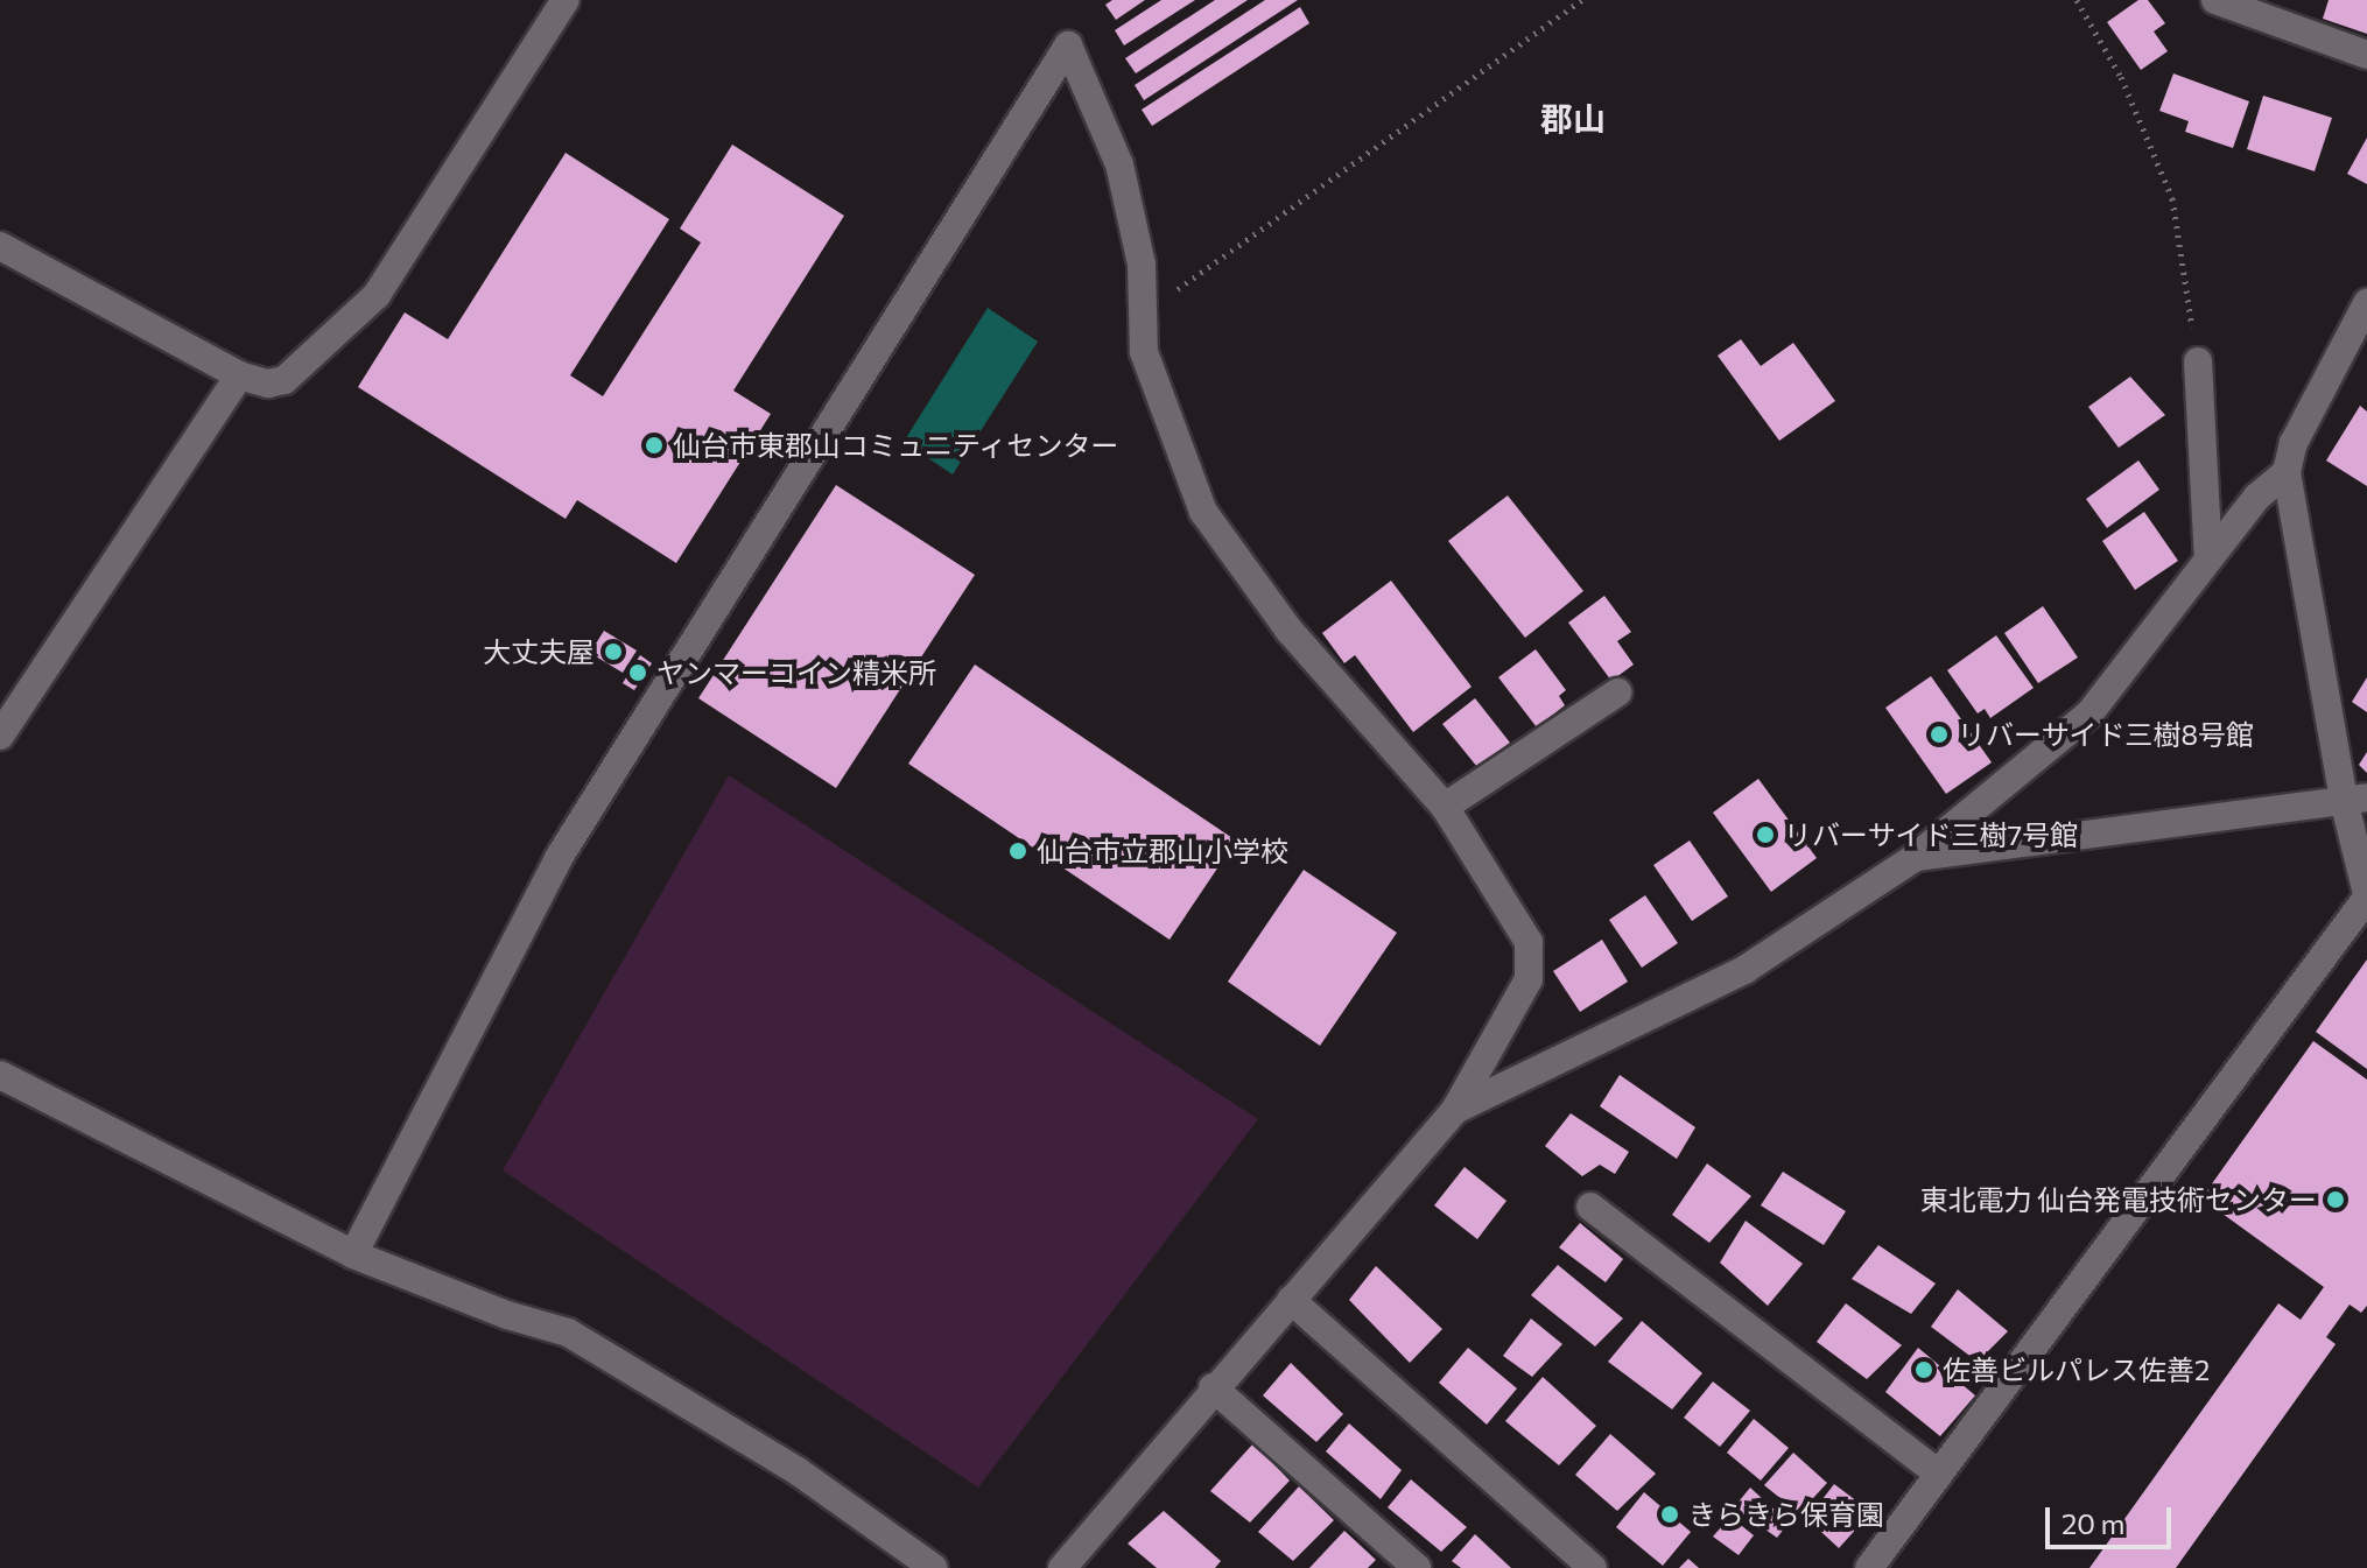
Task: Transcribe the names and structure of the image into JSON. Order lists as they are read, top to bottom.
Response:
{
  "districts": ["郡山"],
  "places": [
    "仙台市東郡山コミュニティセンター",
    "大丈夫屋",
    "ヤンマーコイン精米所",
    "リバーサイド三樹8号館",
    "リバーサイド三樹7号館",
    "仙台市立郡山小学校",
    "東北電力 仙台発電技術センター",
    "佐善ビルパレス佐善2",
    "きらきら保育園"
  ],
  "scale_bar": "20 m"
}
